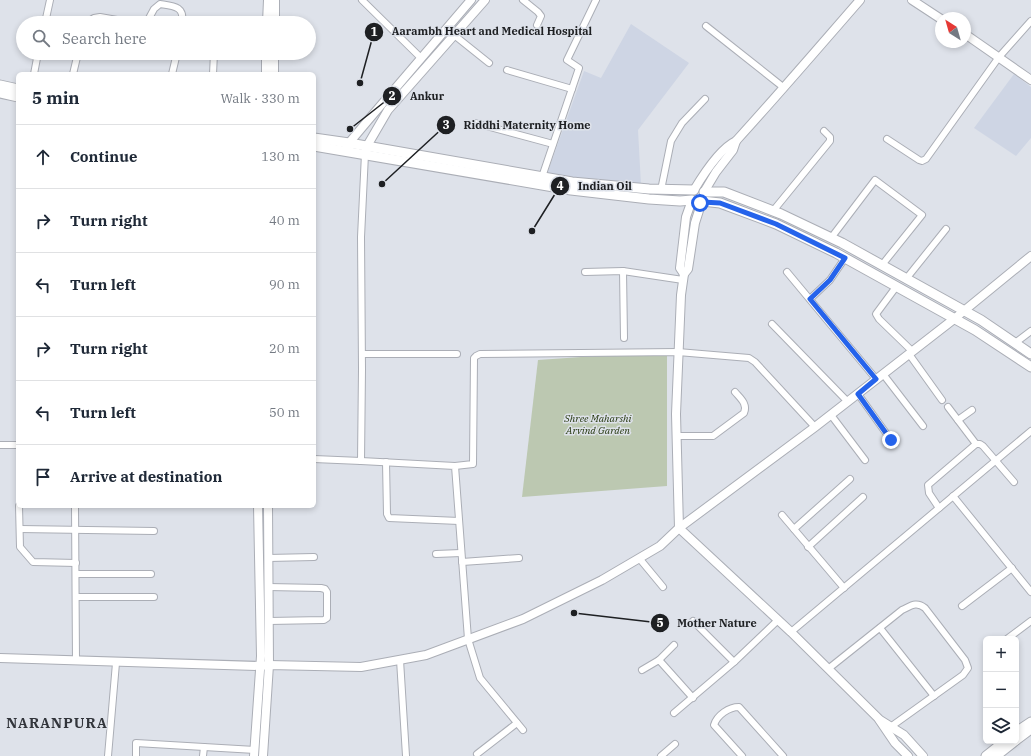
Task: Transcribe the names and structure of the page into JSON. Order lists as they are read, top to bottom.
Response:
{
  "districts": ["NARANPURA"],
  "parks": ["Shree Maharshi Arvind Garden"],
  "places": [
    "Aarambh Heart and Medical Hospital",
    "Ankur",
    "Riddhi Maternity Home",
    "Indian Oil",
    "Mother Nature"
  ],
  "north": "top left",
  "page": {
    "search": "Search here",
    "heading": ["5 min", "Walk · 330 m"],
    "list": [
      ["Continue", "130 m"],
      ["Turn right", "40 m"],
      ["Turn left", "90 m"],
      ["Turn right", "20 m"],
      ["Turn left", "50 m"],
      "Arrive at destination"
    ],
    "map_buttons": ["+", "−"]
  }
}
